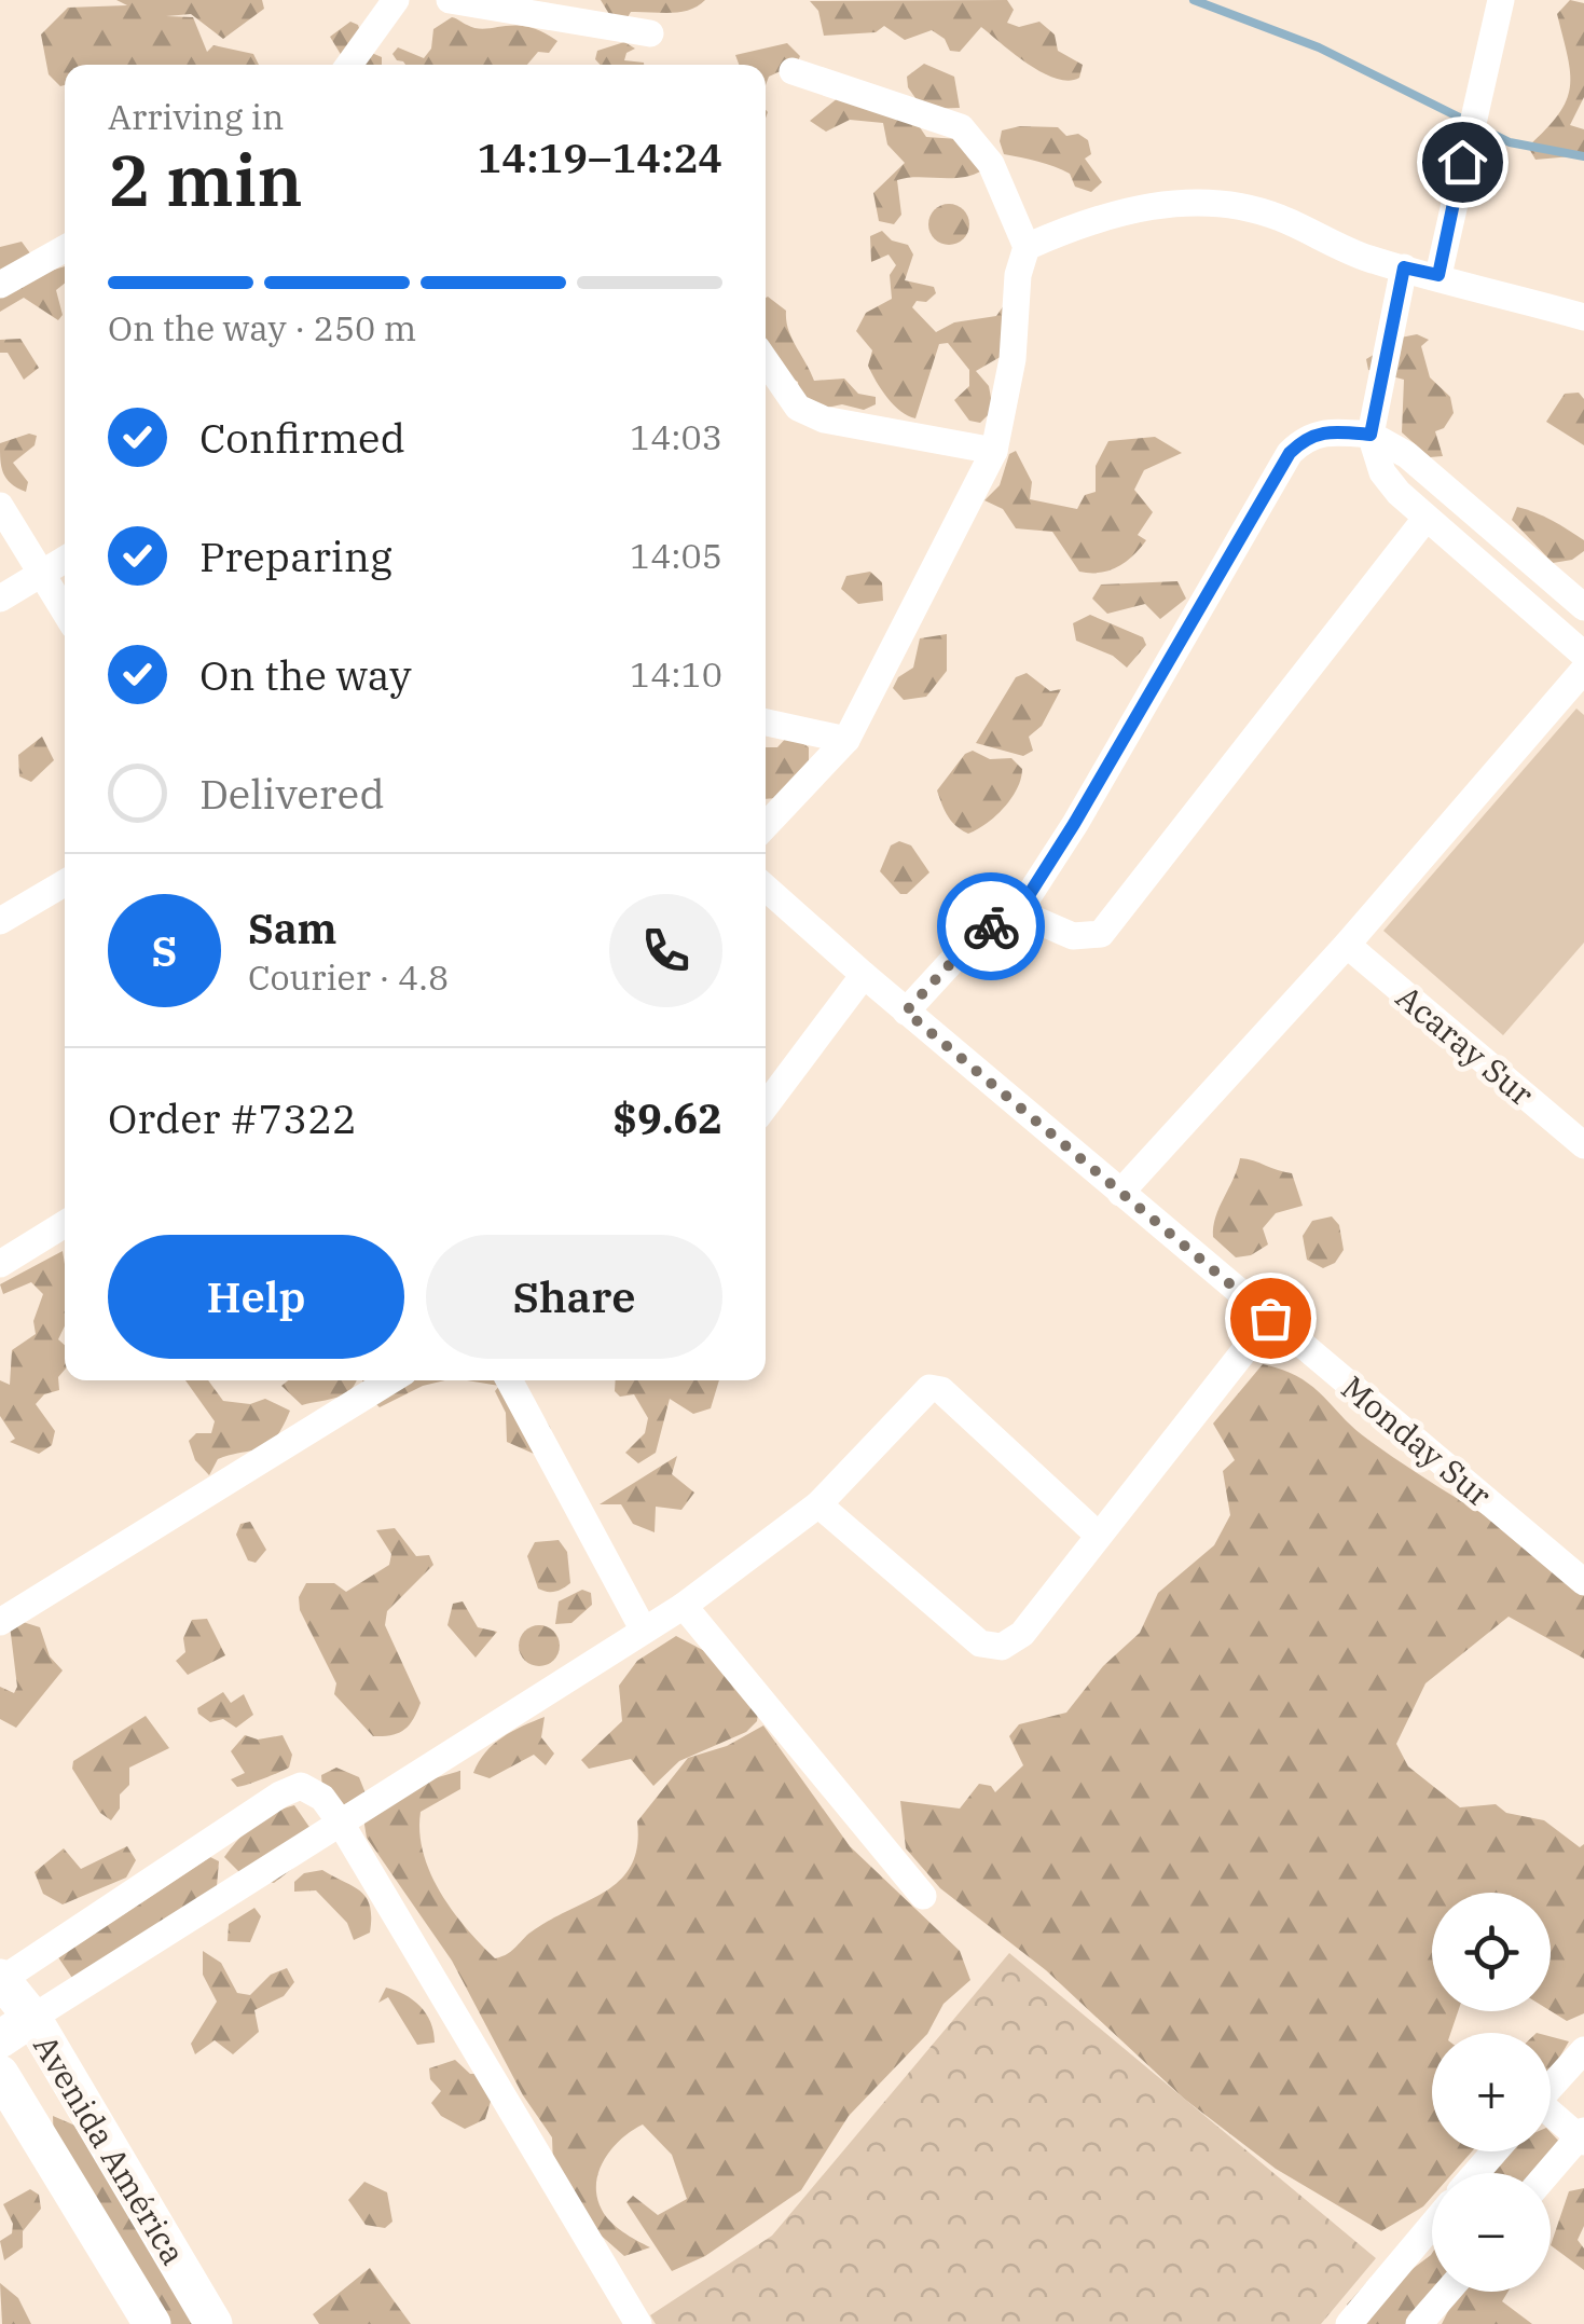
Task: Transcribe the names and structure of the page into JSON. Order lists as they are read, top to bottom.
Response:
{
  "streets": {
    "main road": ["Avenida América"],
    "street": ["Acaray Sur", "Monday Sur"]
  },
  "page": {
    "heading": ["2 min", "Arriving in", "14:19–14:24"],
    "panel": [
      "Sam",
      "Courier · 4.8",
      "Order #7322",
      "$9.62"
    ],
    "bar": "On the way · 250 m",
    "list": [
      ["Confirmed", "14:03"],
      ["Preparing", "14:05"],
      ["On the way", "14:10"],
      "Delivered"
    ],
    "round": "S",
    "buttons": ["Help", "Share"],
    "map_buttons": ["+", "−"]
  }
}
